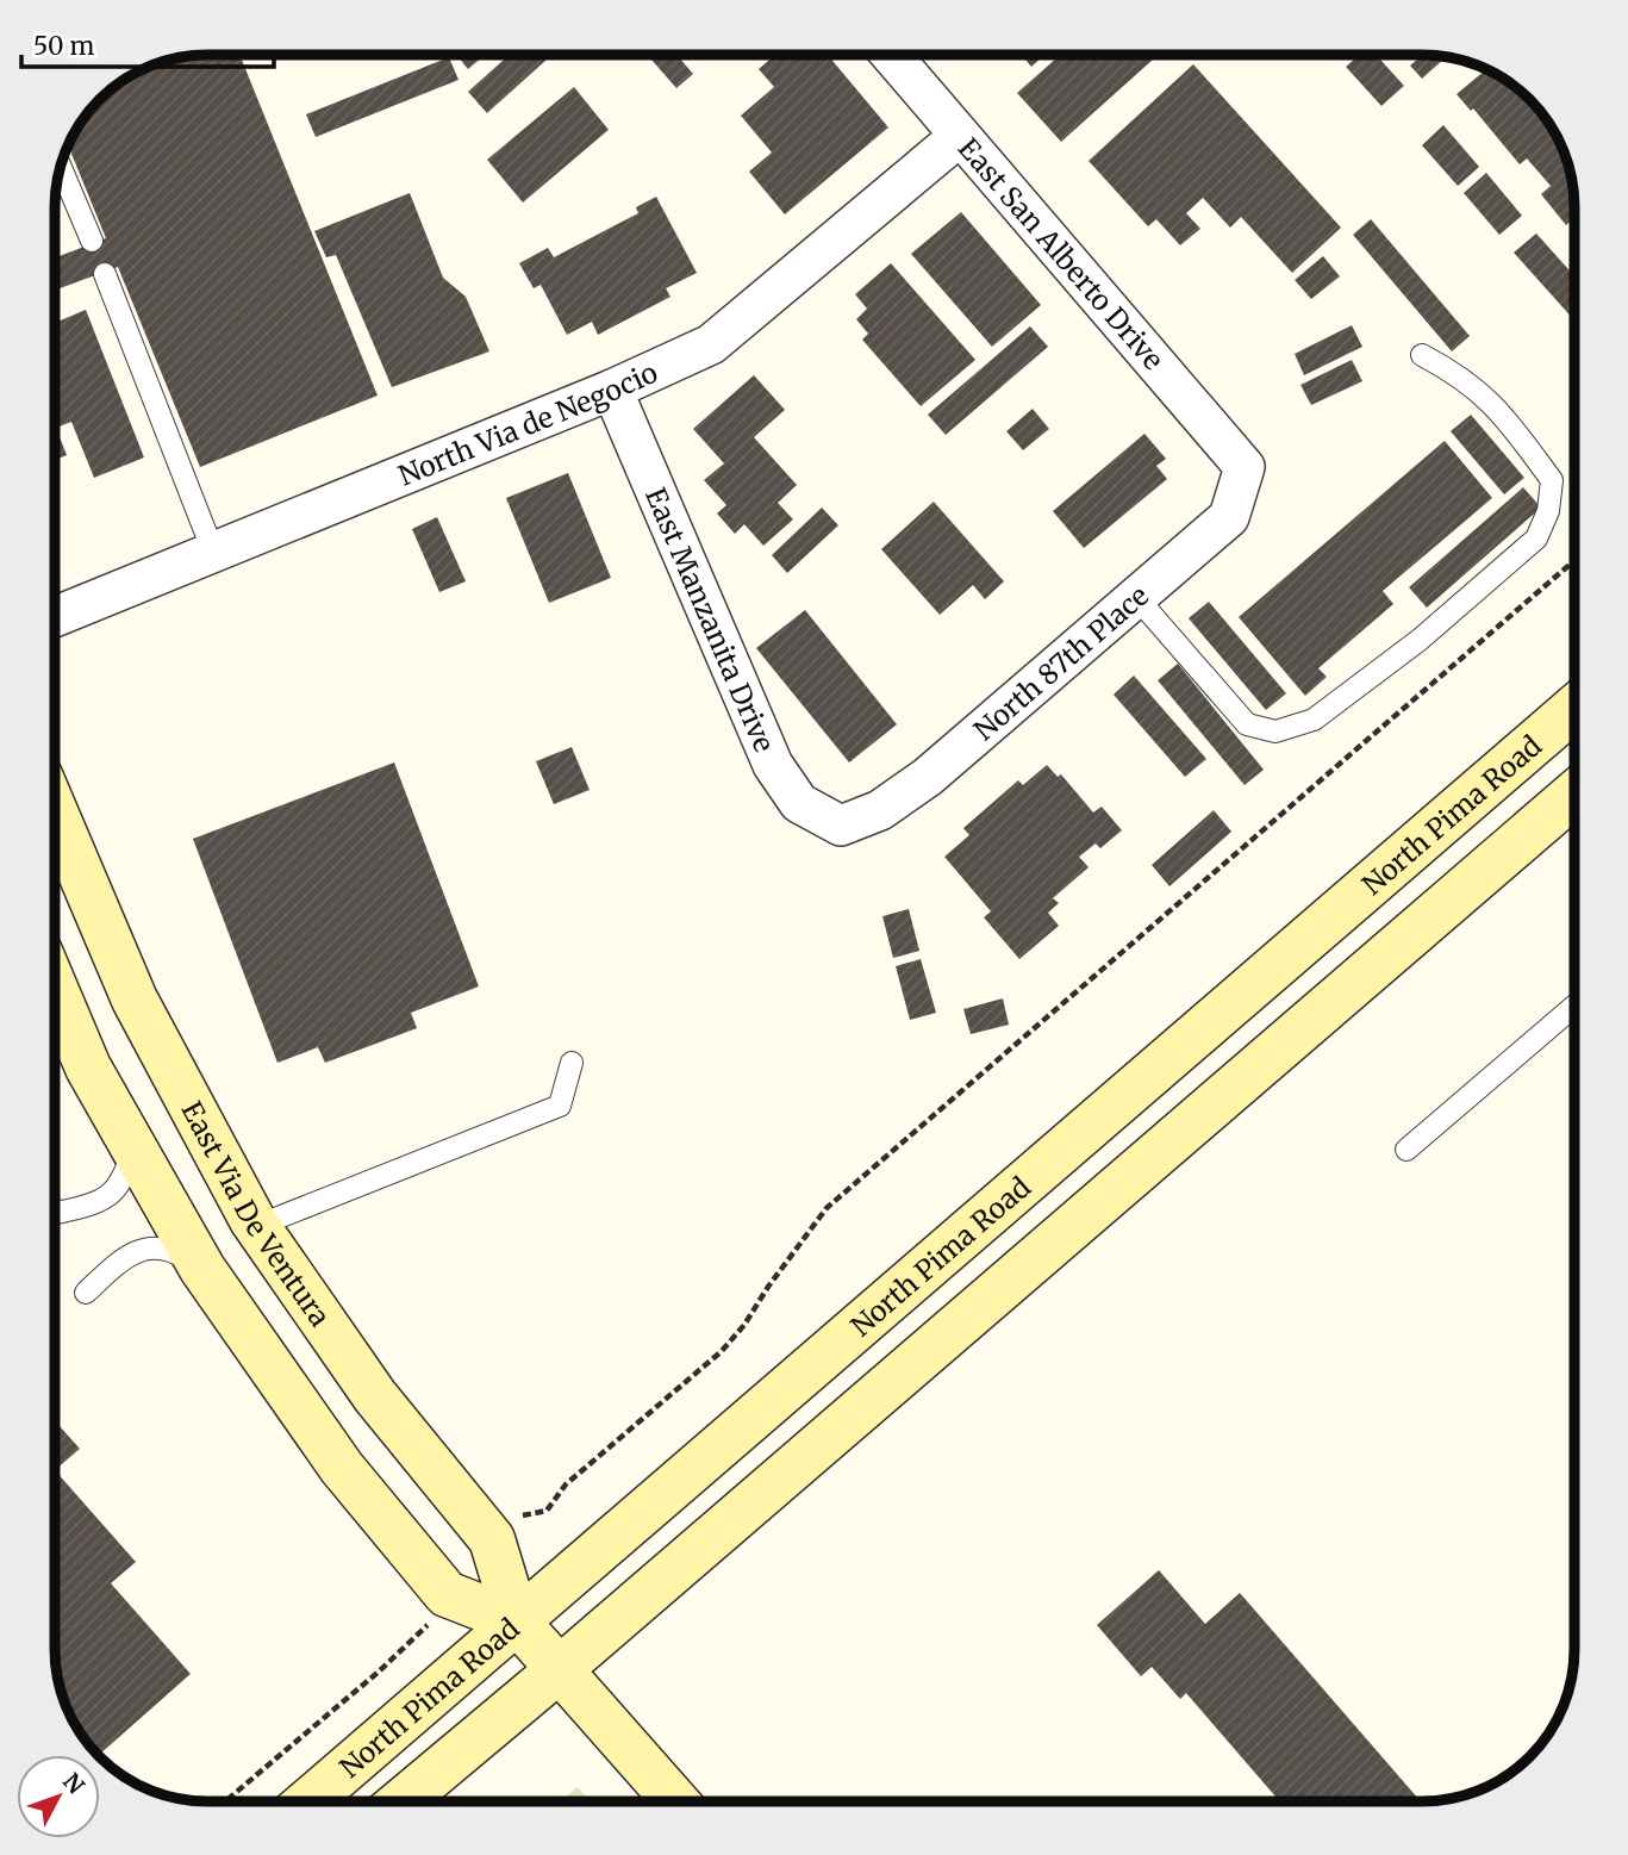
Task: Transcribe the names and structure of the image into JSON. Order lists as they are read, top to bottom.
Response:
{
  "streets": {
    "main road": ["North Pima Road", "East Via De Ventura"],
    "street": [
      "East San Alberto Drive",
      "North Via de Negocio",
      "East Manzanita Drive",
      "North 87th Place"
    ]
  },
  "crossings": [
    ["East San Alberto Drive", "North Via de Negocio"],
    ["East San Alberto Drive", "North 87th Place"],
    ["North Via de Negocio", "East Manzanita Drive"],
    ["East Manzanita Drive", "North 87th Place"],
    ["North Pima Road", "East Via De Ventura"]
  ],
  "scale_bar": "50 m",
  "north": "top right"
}
